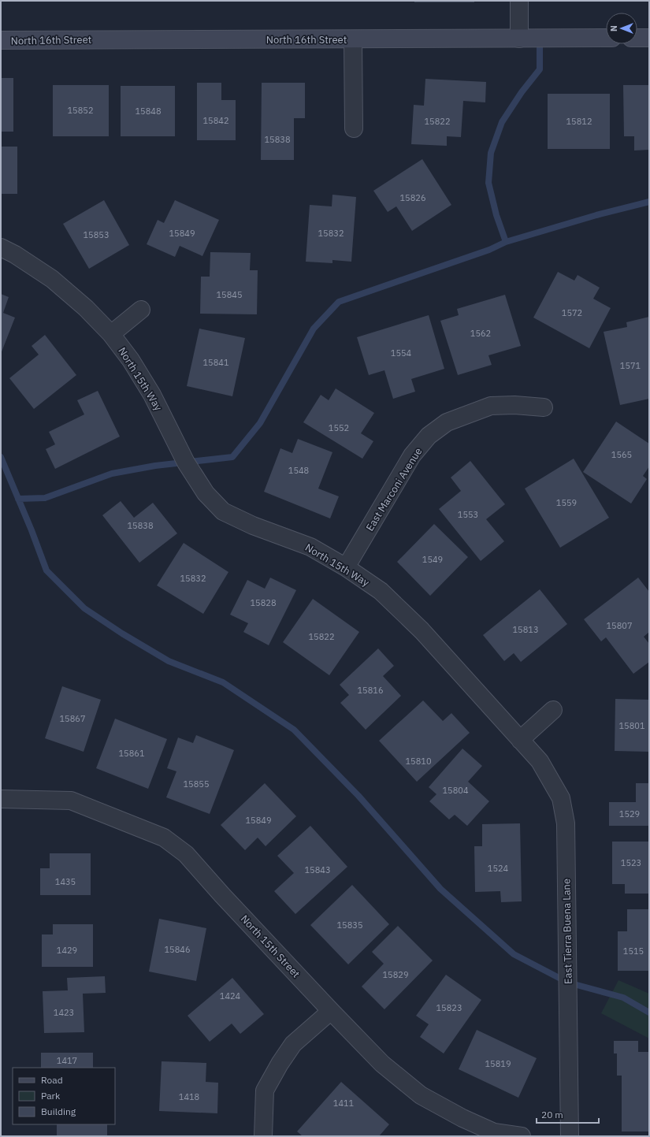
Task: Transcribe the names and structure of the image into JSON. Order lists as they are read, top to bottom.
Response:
{
  "streets": {
    "street": [
      "North 16th Street",
      "North 15th Way",
      "East Marconi Avenue",
      "East Tierra Buena Lane",
      "North 15th Street"
    ]
  },
  "crossings": [
    ["North 15th Way", "East Marconi Avenue"],
    ["North 15th Way", "East Tierra Buena Lane"]
  ],
  "house_numbers": [
    "15852",
    "15848",
    "15842",
    "15822",
    "15812",
    "15838",
    "15826",
    "15849",
    "15832",
    "15853",
    "15845",
    "1572",
    "1562",
    "1554",
    "15841",
    "1571",
    "1552",
    "1565",
    "1548",
    "1559",
    "1553",
    "15838",
    "1549",
    "15832",
    "15828",
    "15807",
    "15813",
    "15822",
    "15816",
    "15867",
    "15801",
    "15861",
    "15810",
    "15855",
    "15804",
    "1529",
    "15849",
    "1523",
    "1524",
    "15843",
    "1435",
    "15835",
    "15846",
    "1429",
    "1515",
    "15829",
    "1424",
    "15823",
    "1423",
    "1417",
    "15819",
    "1418",
    "1411"
  ],
  "legend": ["Road", "Park", "Building"],
  "scale_bar": "20 m",
  "north": "left"
}
